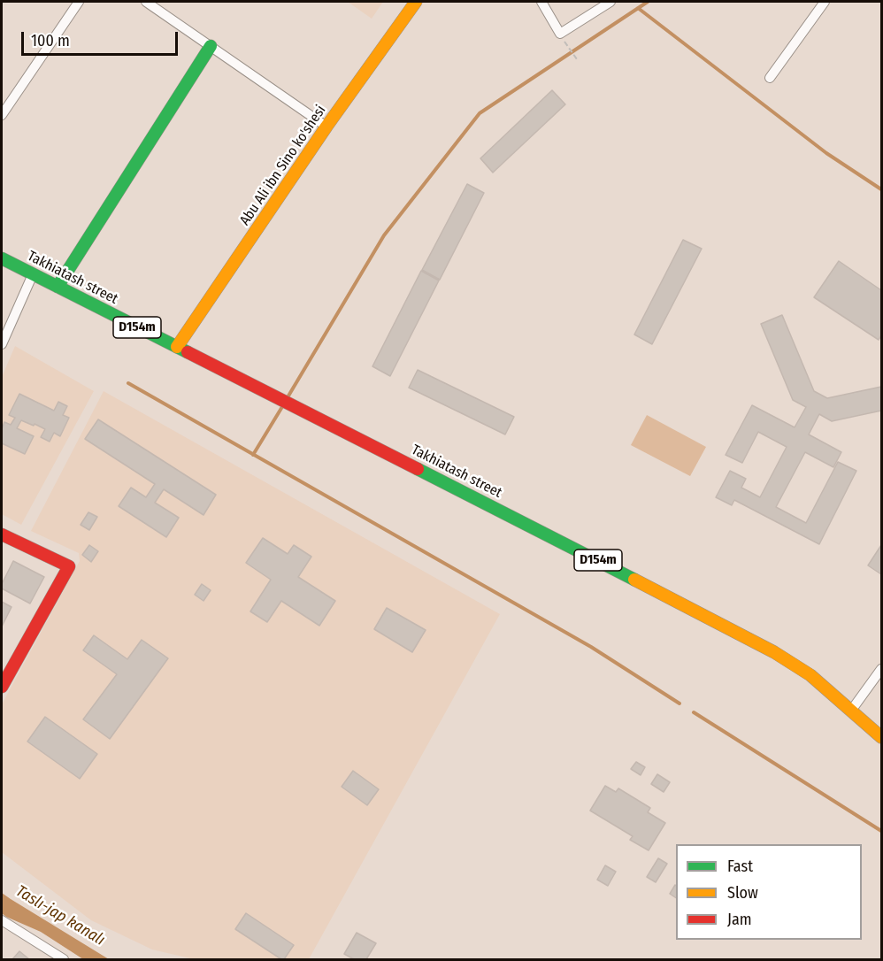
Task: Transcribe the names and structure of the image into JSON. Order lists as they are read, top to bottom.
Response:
{
  "streets": {
    "main road": ["Abu Ali ibn Sino ko'shesi", "Takhiatash street", "D154m"]
  },
  "crossings": [
    ["Abu Ali ibn Sino ko'shesi", "Takhiatash street"]
  ],
  "water": ["Taslı-jap kanalı"],
  "legend": ["Fast", "Slow", "Jam"],
  "scale_bar": "100 m"
}
